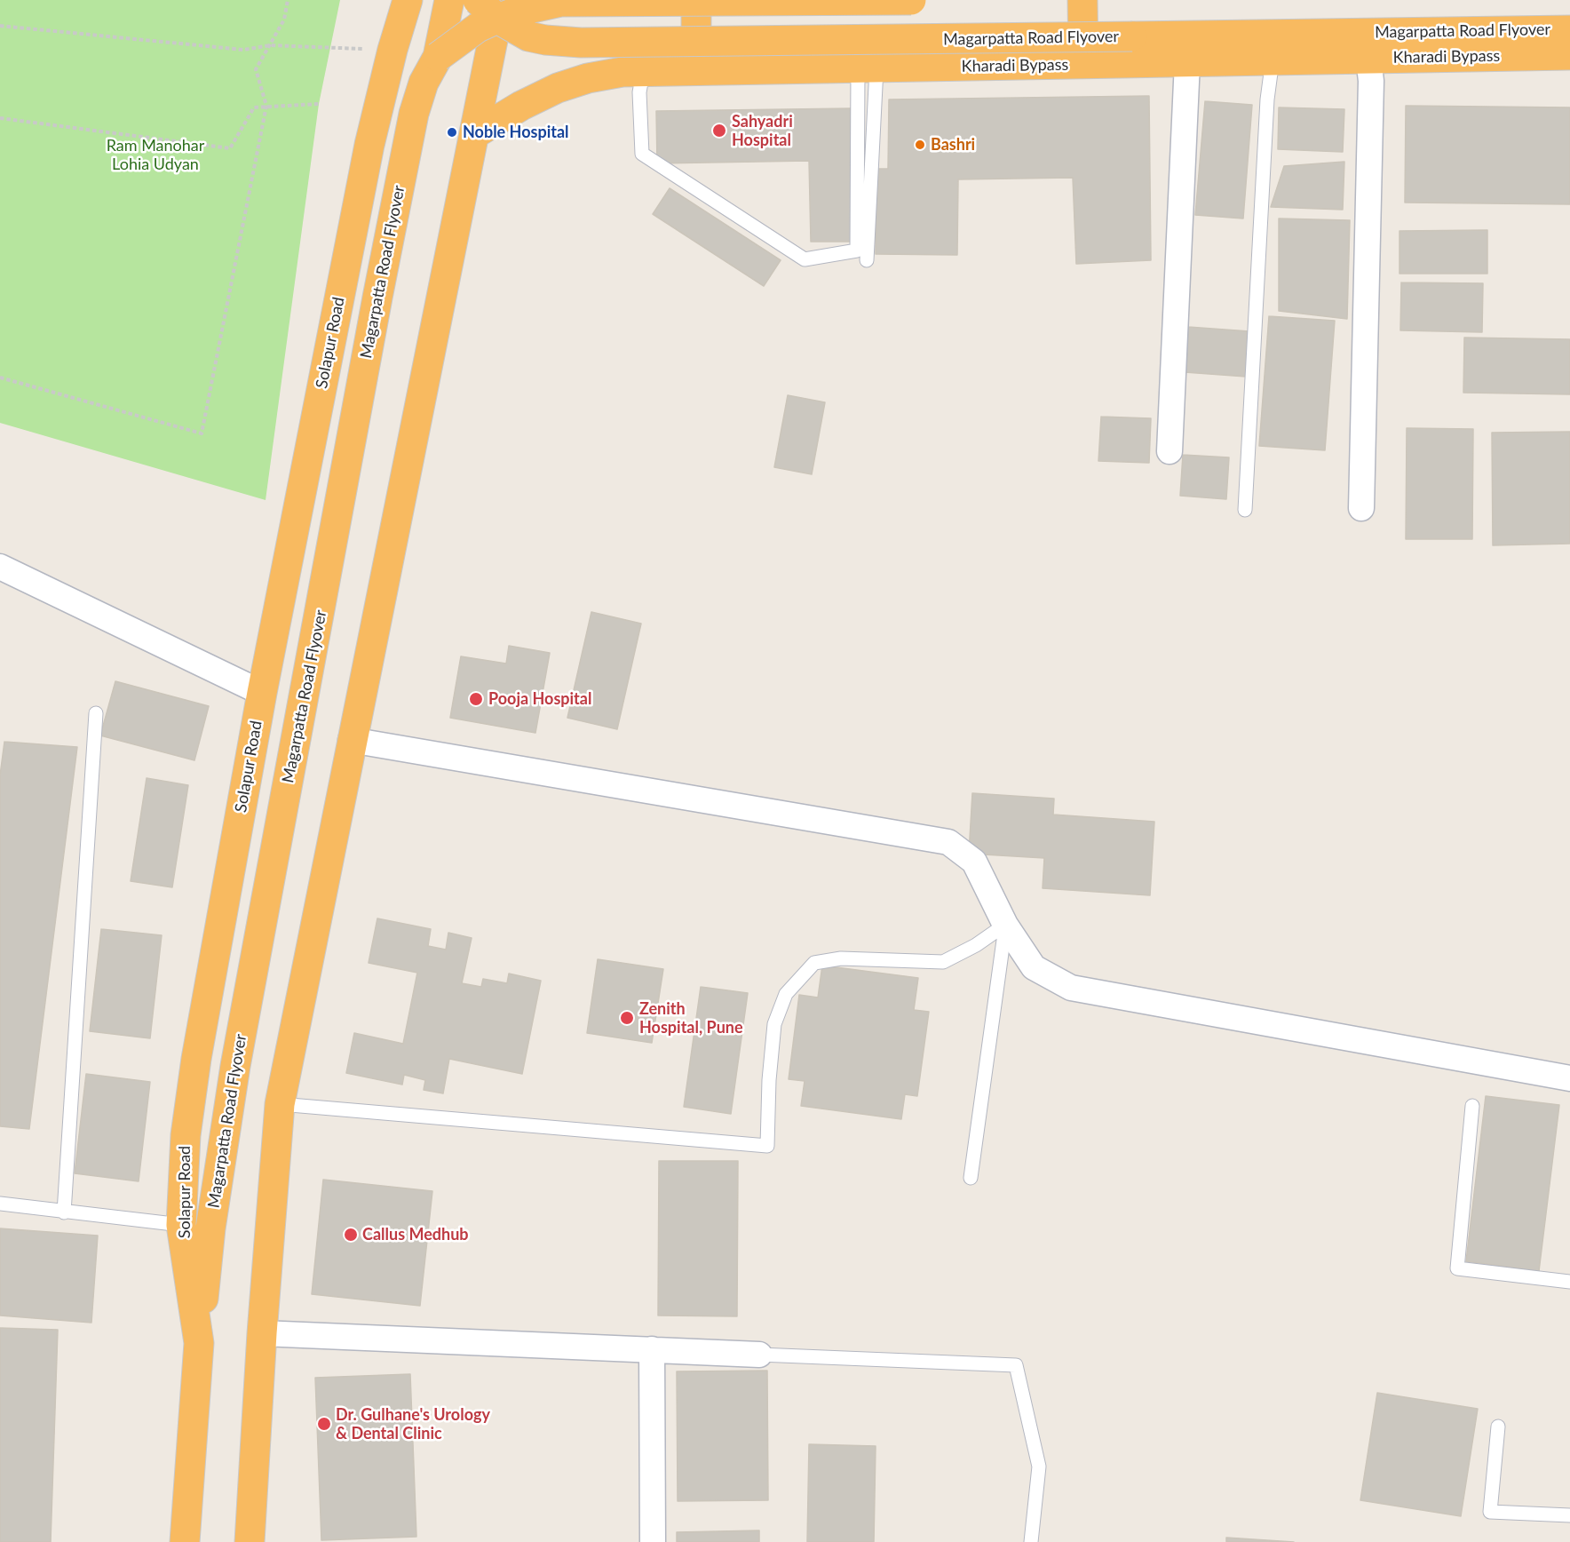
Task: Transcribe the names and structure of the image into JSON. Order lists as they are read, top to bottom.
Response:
{
  "streets": {
    "highway": ["Magarpatta Road Flyover", "Kharadi Bypass", "Solapur Road"]
  },
  "crossings": [
    ["Magarpatta Road Flyover", "Solapur Road"]
  ],
  "parks": ["Ram Manohar Lohia Udyan"],
  "places": [
    "Sahyadri Hospital",
    "Noble Hospital",
    "Bashri",
    "Pooja Hospital",
    "Zenith Hospital, Pune",
    "Callus Medhub",
    "Dr. Gulhane's Urology & Dental Clinic"
  ]
}
